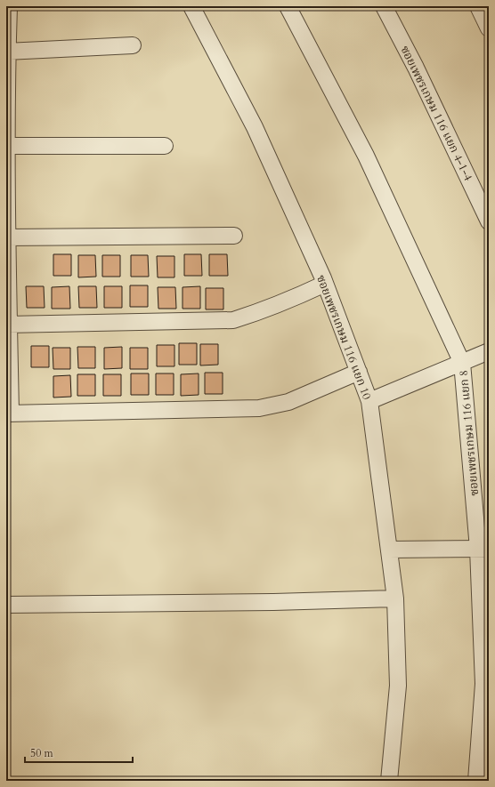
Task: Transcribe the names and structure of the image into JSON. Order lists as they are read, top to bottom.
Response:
{
  "streets": {
    "street": ["ซอยเพชรเกษม 116 แยก 4-1-4", "ซอยเพชรเกษม 116 แยก 10", "ซอยเพชรเกษม 116 แยก 8"]
  },
  "scale_bar": "50 m"
}
